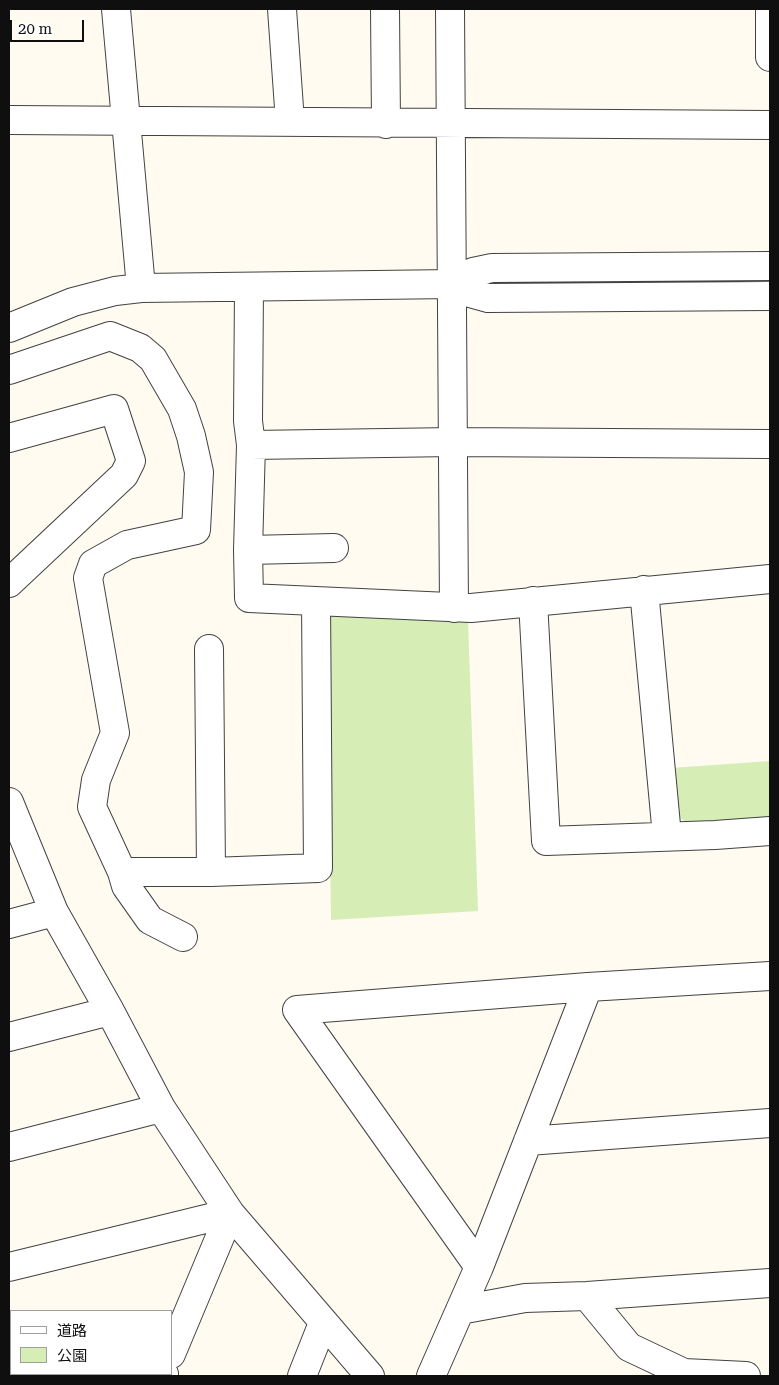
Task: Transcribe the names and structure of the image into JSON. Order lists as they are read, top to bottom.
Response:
{
  "legend": ["道路", "公園"],
  "scale_bar": "20 m"
}
